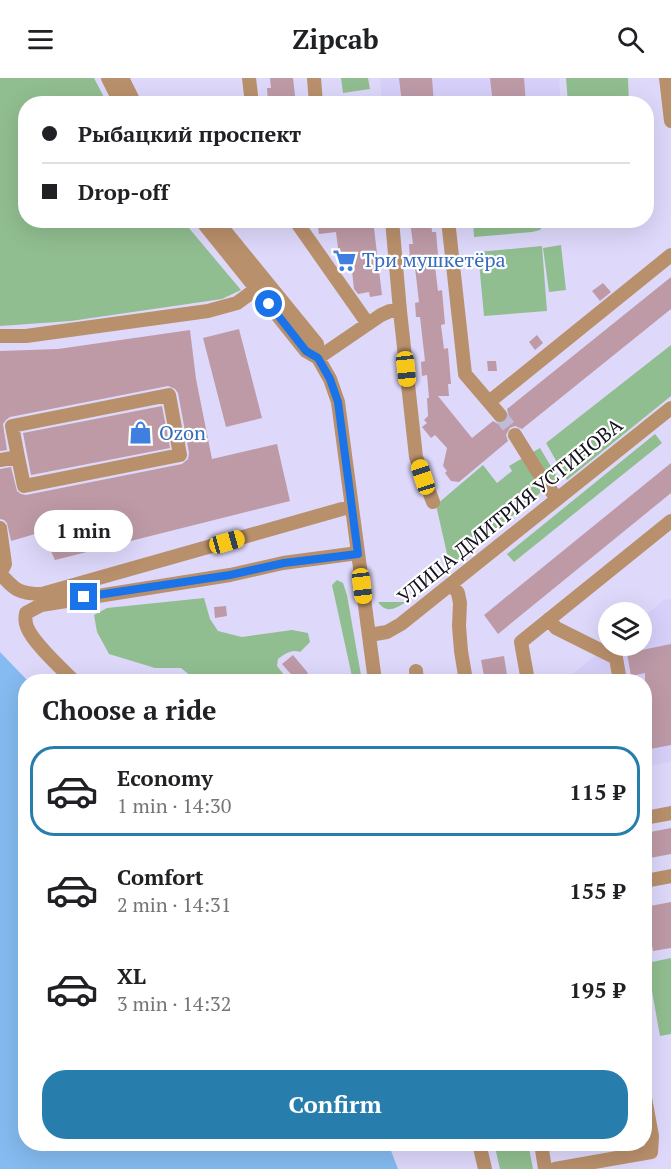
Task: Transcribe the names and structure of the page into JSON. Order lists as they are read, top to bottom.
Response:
{
  "streets": {
    "street": ["УЛИЦА ДМИТРИЯ УСТИНОВА"]
  },
  "places": {
    "supermarket": ["Три мушкетёра"],
    "shop": ["Ozon"]
  },
  "page": {
    "header": "Zipcab",
    "banner": ["Рыбацкий проспект", "Drop-off"],
    "bubble": "1 min",
    "heading": "Choose a ride",
    "list": [
      {
        "name": "Economy",
        "note": "1 min · 14:30",
        "value": "115 ₽"
      },
      {
        "name": "Comfort",
        "note": "2 min · 14:31",
        "value": "155 ₽"
      },
      {
        "name": "XL",
        "note": "3 min · 14:32",
        "value": "195 ₽"
      }
    ],
    "buttons": "Confirm"
  }
}
